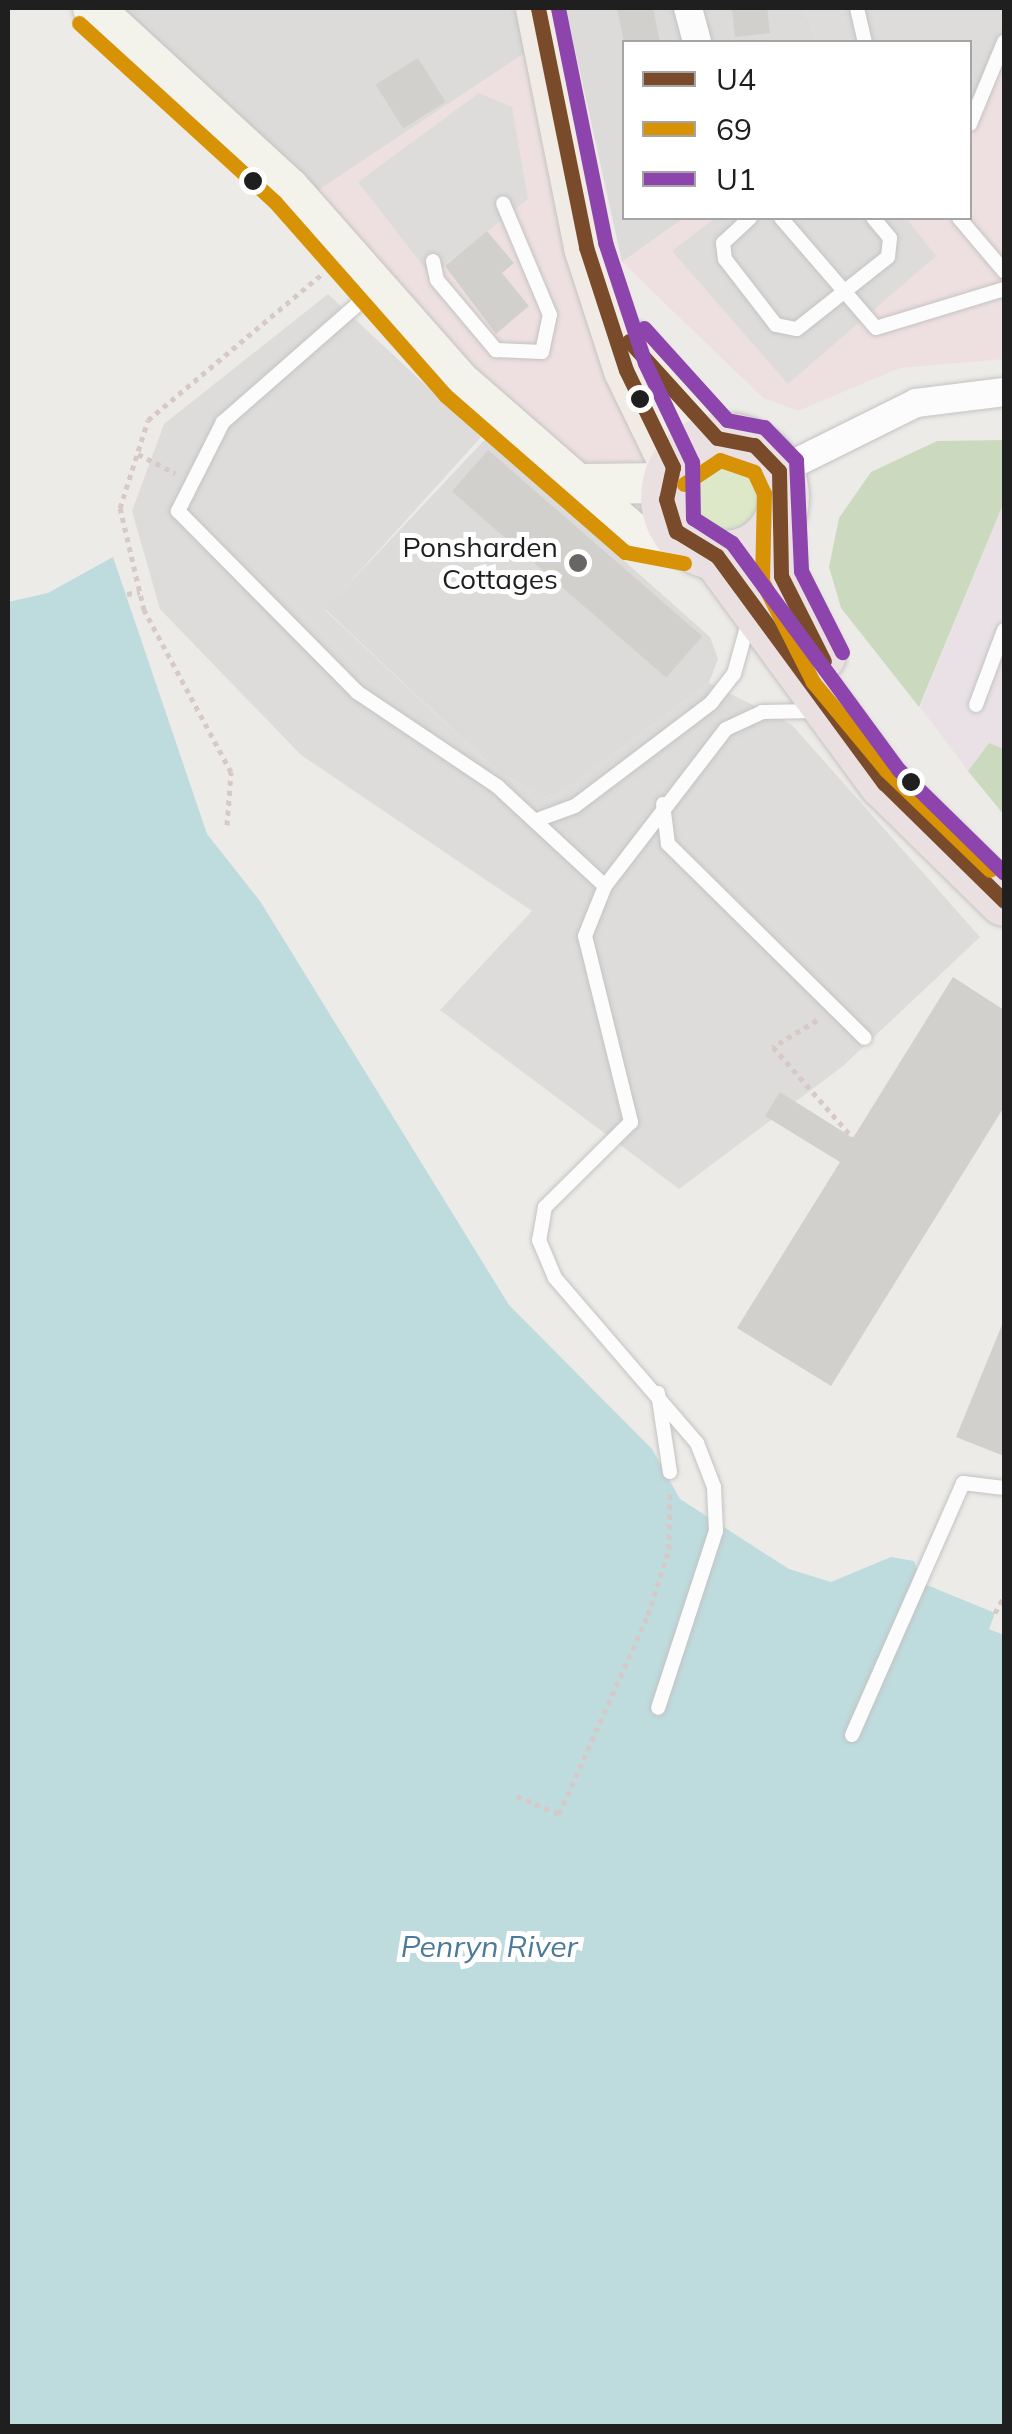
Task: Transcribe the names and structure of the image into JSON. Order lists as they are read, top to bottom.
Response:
{
  "water": ["Penryn River"],
  "places": ["Ponsharden Cottages"],
  "lines": ["transit line U4", "transit line U1", "transit line 69"],
  "legend": ["U4", "69", "U1"]
}
